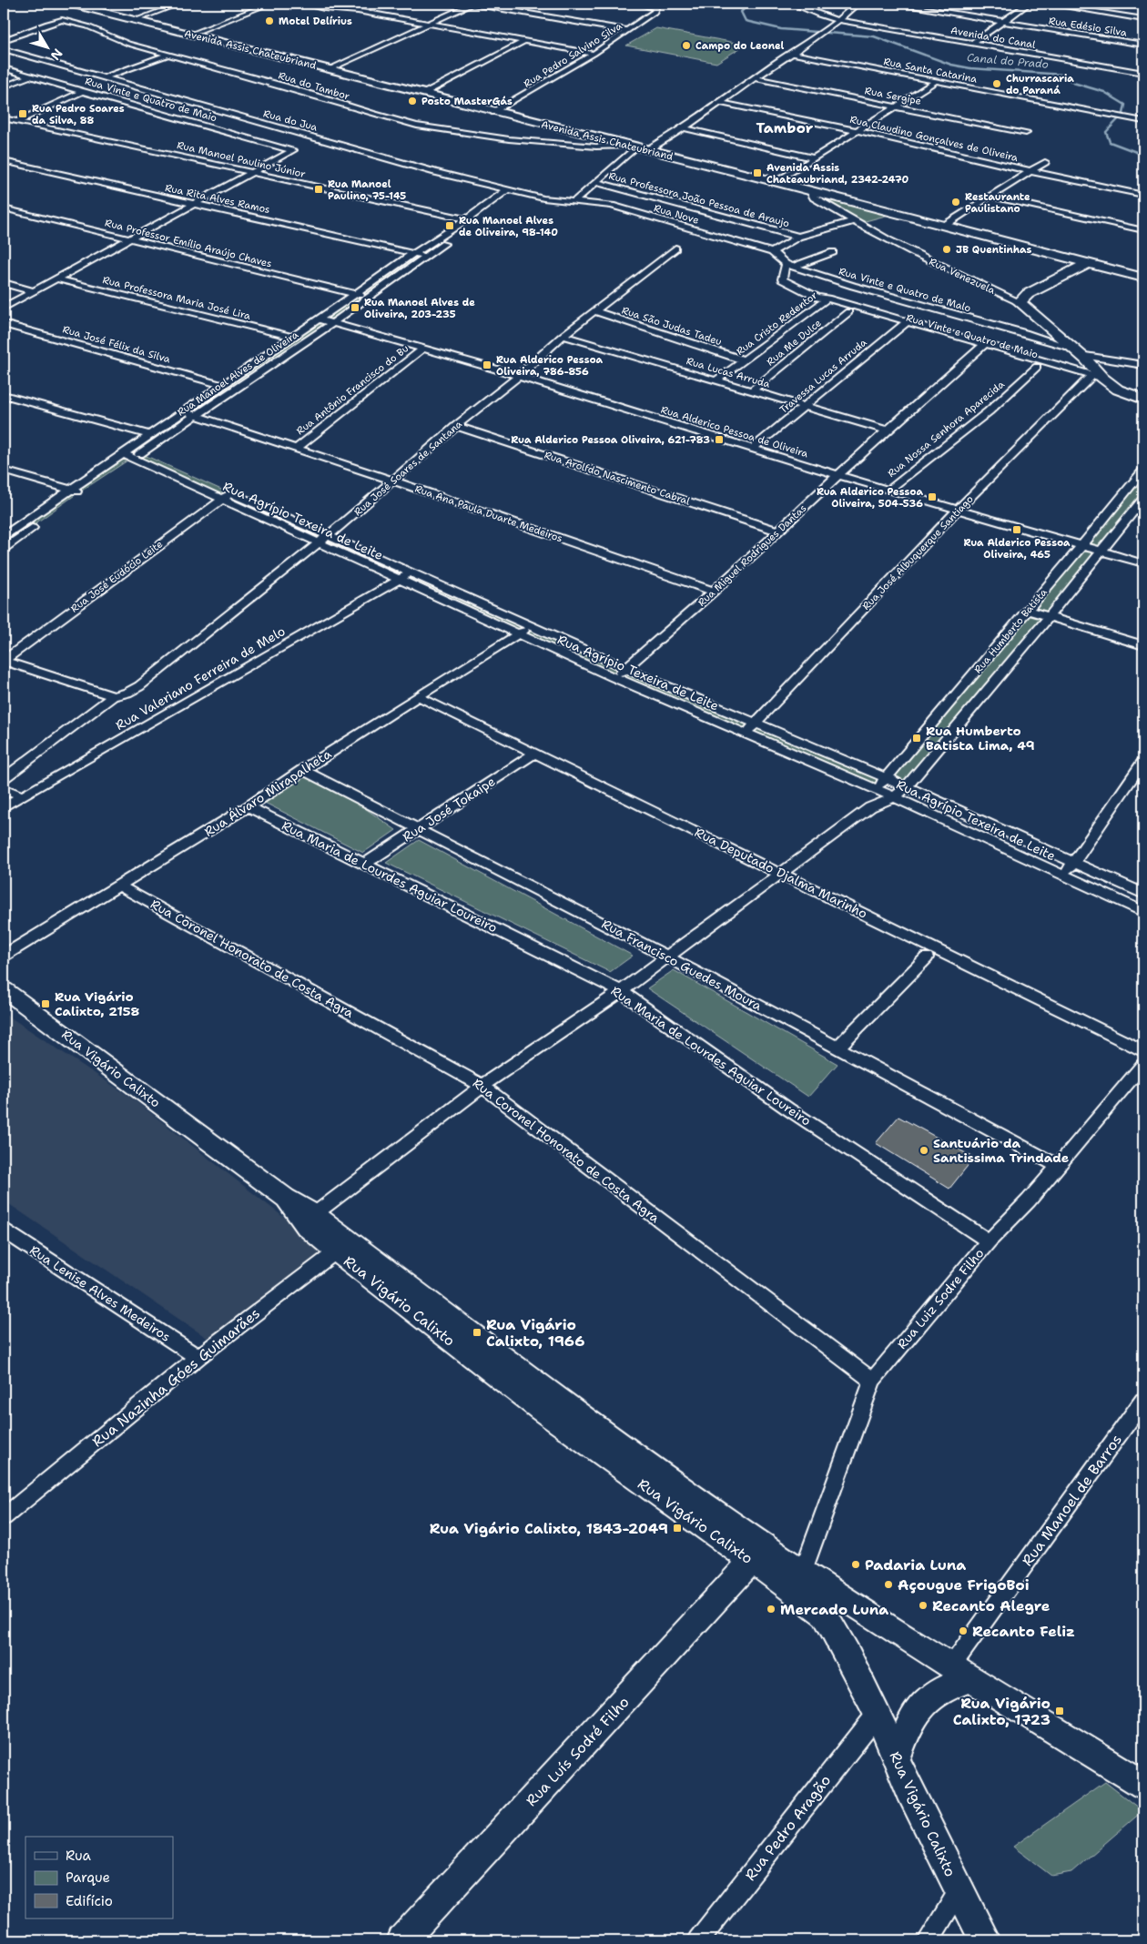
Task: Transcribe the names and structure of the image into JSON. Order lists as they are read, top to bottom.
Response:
{
  "streets": {
    "main road": [
      "Avenida Assis Chateubriand",
      "Rua Venezuela",
      "Rua Vigário Calixto",
      "Rua Luís Sodré Filho"
    ],
    "street": [
      "Rua Edésio Silva",
      "Avenida do Canal",
      "Rua Pedro Salvino Silva",
      "Rua Santa Catarina",
      "Rua do Tambor",
      "Rua Sergipe",
      "Rua Vinte e Quatro de Maio",
      "Rua do Jua",
      "Rua Claudino Gonçalves de Oliveira",
      "Rua Manoel Paulino Júnior",
      "Rua Rita Alves Ramos",
      "Rua Professora João Pessoa de Araujo",
      "Rua Nove",
      "Rua Professor Emílio Araújo Chaves",
      "Rua Vinte e Quatro de Malo",
      "Rua Professora Maria José Lira",
      "Rua Cristo Redentor",
      "Rua São Judas Tadeu",
      "Rua Me Dulce",
      "Rua José Félix da Silva",
      "Rua Lucas Arruda",
      "Rua Manoel Alves de Oliveira",
      "Travessa Lucas Arruda",
      "Rua Antônio Francisco do Bu",
      "Rua Nossa Senhora Aparecida",
      "Rua Alderico Pessoa de Oliveira",
      "Rua José Soares de Santana",
      "Rua Arolfdo Nascimento Cabral",
      "Rua Ana Paula Duarte Medeiros",
      "Rua Agrípio Texeira de Leite",
      "Rua José Albuquerque Santiago",
      "Rua Miguel Rodrigues Dantas",
      "Rua José Eudócio Leite",
      "Rua Humberto Batista",
      "Rua Valeriano Ferreira de Melo",
      "Rua Álvaro Mirapalheta",
      "Rua José Tokaipe",
      "Rua Deputado Djalma Marinho",
      "Rua Maria de Lourdes Aguiar Loureiro",
      "Rua Coronel Honorato de Costa Agra",
      "Rua Francisco Guedes Moura",
      "Rua Lenise Alves Medeiros",
      "Rua Luiz Sodre Filho",
      "Rua Nazinha Góes Guimarães",
      "Rua Manoel de Barros",
      "Rua Pedro Aragão"
    ]
  },
  "crossings": [
    ["Avenida Assis Chateubriand", "Rua Pedro Salvino Silva"],
    ["Avenida Assis Chateubriand", "Rua do Tambor"],
    ["Avenida Assis Chateubriand", "Rua Venezuela"],
    ["Rua Vinte e Quatro de Maio", "Rua Manoel Paulino Júnior"],
    ["Rua Vinte e Quatro de Maio", "Rua Venezuela"],
    ["Rua Vinte e Quatro de Maio", "Rua Cristo Redentor"],
    ["Rua Vinte e Quatro de Maio", "Rua Me Dulce"],
    ["Rua Vinte e Quatro de Maio", "Travessa Lucas Arruda"],
    ["Rua Vinte e Quatro de Maio", "Rua Nossa Senhora Aparecida"],
    ["Rua Vinte e Quatro de Maio", "Rua José Albuquerque Santiago"],
    ["Rua Vinte e Quatro de Maio", "Rua Miguel Rodrigues Dantas"],
    ["Rua do Jua", "Rua Nove"],
    ["Rua do Jua", "Rua Manoel Alves de Oliveira"],
    ["Rua Manoel Paulino Júnior", "Rua Manoel Alves de Oliveira"],
    ["Rua Rita Alves Ramos", "Rua Manoel Alves de Oliveira"],
    ["Rua Professor Emílio Araújo Chaves", "Rua Manoel Alves de Oliveira"],
    ["Rua Venezuela", "Rua Vinte e Quatro de Malo"],
    ["Rua Venezuela", "Rua José Albuquerque Santiago"],
    ["Rua Professora Maria José Lira", "Rua Manoel Alves de Oliveira"],
    ["Rua Cristo Redentor", "Rua São Judas Tadeu"],
    ["Rua Cristo Redentor", "Rua Lucas Arruda"],
    ["Rua São Judas Tadeu", "Rua José Soares de Santana"],
    ["Rua Me Dulce", "Rua Lucas Arruda"],
    ["Rua José Félix da Silva", "Rua Manoel Alves de Oliveira"],
    ["Rua Lucas Arruda", "Travessa Lucas Arruda"],
    ["Rua Lucas Arruda", "Rua José Soares de Santana"],
    ["Rua Lucas Arruda", "Rua Miguel Rodrigues Dantas"],
    ["Rua Manoel Alves de Oliveira", "Rua Alderico Pessoa de Oliveira"],
    ["Rua Manoel Alves de Oliveira", "Rua Ana Paula Duarte Medeiros"],
    ["Rua Manoel Alves de Oliveira", "Rua Agrípio Texeira de Leite"],
    ["Travessa Lucas Arruda", "Rua Alderico Pessoa de Oliveira"],
    ["Rua Antônio Francisco do Bu", "Rua Alderico Pessoa de Oliveira"],
    ["Rua Antônio Francisco do Bu", "Rua Ana Paula Duarte Medeiros"],
    ["Rua Nossa Senhora Aparecida", "Rua Alderico Pessoa de Oliveira"],
    ["Rua Alderico Pessoa de Oliveira", "Rua José Soares de Santana"],
    ["Rua Alderico Pessoa de Oliveira", "Rua José Albuquerque Santiago"],
    ["Rua Alderico Pessoa de Oliveira", "Rua Miguel Rodrigues Dantas"],
    ["Rua Alderico Pessoa de Oliveira", "Rua Humberto Batista"],
    ["Rua José Soares de Santana", "Rua Arolfdo Nascimento Cabral"],
    ["Rua José Soares de Santana", "Rua Ana Paula Duarte Medeiros"],
    ["Rua José Soares de Santana", "Rua Agrípio Texeira de Leite"],
    ["Rua Arolfdo Nascimento Cabral", "Rua Miguel Rodrigues Dantas"],
    ["Rua Ana Paula Duarte Medeiros", "Rua Miguel Rodrigues Dantas"],
    ["Rua Agrípio Texeira de Leite", "Rua José Albuquerque Santiago"],
    ["Rua Agrípio Texeira de Leite", "Rua Miguel Rodrigues Dantas"],
    ["Rua Agrípio Texeira de Leite", "Rua José Eudócio Leite"],
    ["Rua Agrípio Texeira de Leite", "Rua Humberto Batista"],
    ["Rua Agrípio Texeira de Leite", "Rua Valeriano Ferreira de Melo"],
    ["Rua Agrípio Texeira de Leite", "Rua Álvaro Mirapalheta"],
    ["Rua Álvaro Mirapalheta", "Rua Deputado Djalma Marinho"],
    ["Rua Álvaro Mirapalheta", "Rua Maria de Lourdes Aguiar Loureiro"],
    ["Rua Álvaro Mirapalheta", "Rua Coronel Honorato de Costa Agra"],
    ["Rua Álvaro Mirapalheta", "Rua Francisco Guedes Moura"],
    ["Rua José Tokaipe", "Rua Deputado Djalma Marinho"],
    ["Rua José Tokaipe", "Rua Maria de Lourdes Aguiar Loureiro"],
    ["Rua José Tokaipe", "Rua Francisco Guedes Moura"],
    ["Rua Maria de Lourdes Aguiar Loureiro", "Rua Luiz Sodre Filho"],
    ["Rua Coronel Honorato de Costa Agra", "Rua Luiz Sodre Filho"],
    ["Rua Francisco Guedes Moura", "Rua Luiz Sodre Filho"],
    ["Rua Vigário Calixto", "Rua Luiz Sodre Filho"],
    ["Rua Vigário Calixto", "Rua Nazinha Góes Guimarães"],
    ["Rua Vigário Calixto", "Rua Manoel de Barros"],
    ["Rua Vigário Calixto", "Rua Luís Sodré Filho"],
    ["Rua Vigário Calixto", "Rua Pedro Aragão"],
    ["Rua Lenise Alves Medeiros", "Rua Nazinha Góes Guimarães"]
  ],
  "districts": ["Tambor"],
  "water": ["Canal do Prado"],
  "places": {
    "other": [
      "Motel Delírius",
      "Campo do Leonel",
      "Churrascaria do Paraná",
      "Posto MasterGás",
      "Restaurante Paulistano",
      "JB Quentinhas",
      "Santuário da Santissima Trindade",
      "Padaria Luna",
      "Açougue FrigoBoi",
      "Recanto Alegre",
      "Mercado Luna",
      "Recanto Feliz"
    ],
    "transit": [
      "Rua Pedro Soares da Silva, 88",
      "Avenida Assis Chateaubriand, 2342-2470",
      "Rua Manoel Paulino, 75-145",
      "Rua Manoel Alves de Oliveira, 98-140",
      "Rua Manoel Alves de Oliveira, 203-235",
      "Rua Alderico Pessoa Oliveira, 786-856",
      "Rua Alderico Pessoa Oliveira, 621-783",
      "Rua Alderico Pessoa Oliveira, 504-536",
      "Rua Alderico Pessoa Oliveira, 465",
      "Rua Humberto Batista Lima, 49",
      "Rua Vigário Calixto, 2158",
      "Rua Vigário Calixto, 1966",
      "Rua Vigário Calixto, 1843-2049",
      "Rua Vigário Calixto, 1723"
    ]
  },
  "legend": ["Rua", "Parque", "Edifício"],
  "north": "bottom right"
}
